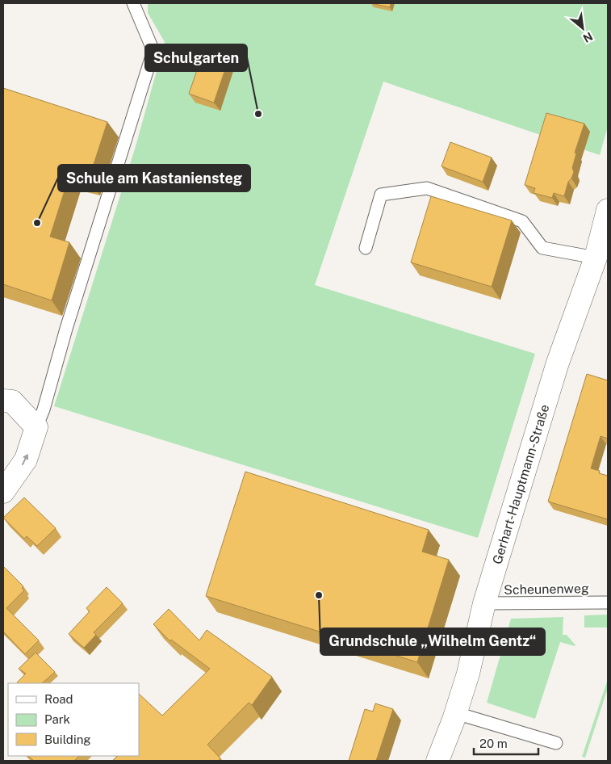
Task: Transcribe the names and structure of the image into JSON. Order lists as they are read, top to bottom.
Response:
{
  "streets": {
    "main road": ["Gerhart-Hauptmann-Straße"],
    "lane": ["Scheunenweg"]
  },
  "crossings": [
    ["Gerhart-Hauptmann-Straße", "Scheunenweg"]
  ],
  "places": ["Schulgarten", "Schule am Kastaniensteg", "Grundschule „Wilhelm Gentz“"],
  "legend": ["Road", "Park", "Building"],
  "scale_bar": "20 m",
  "north": "bottom right"
}
